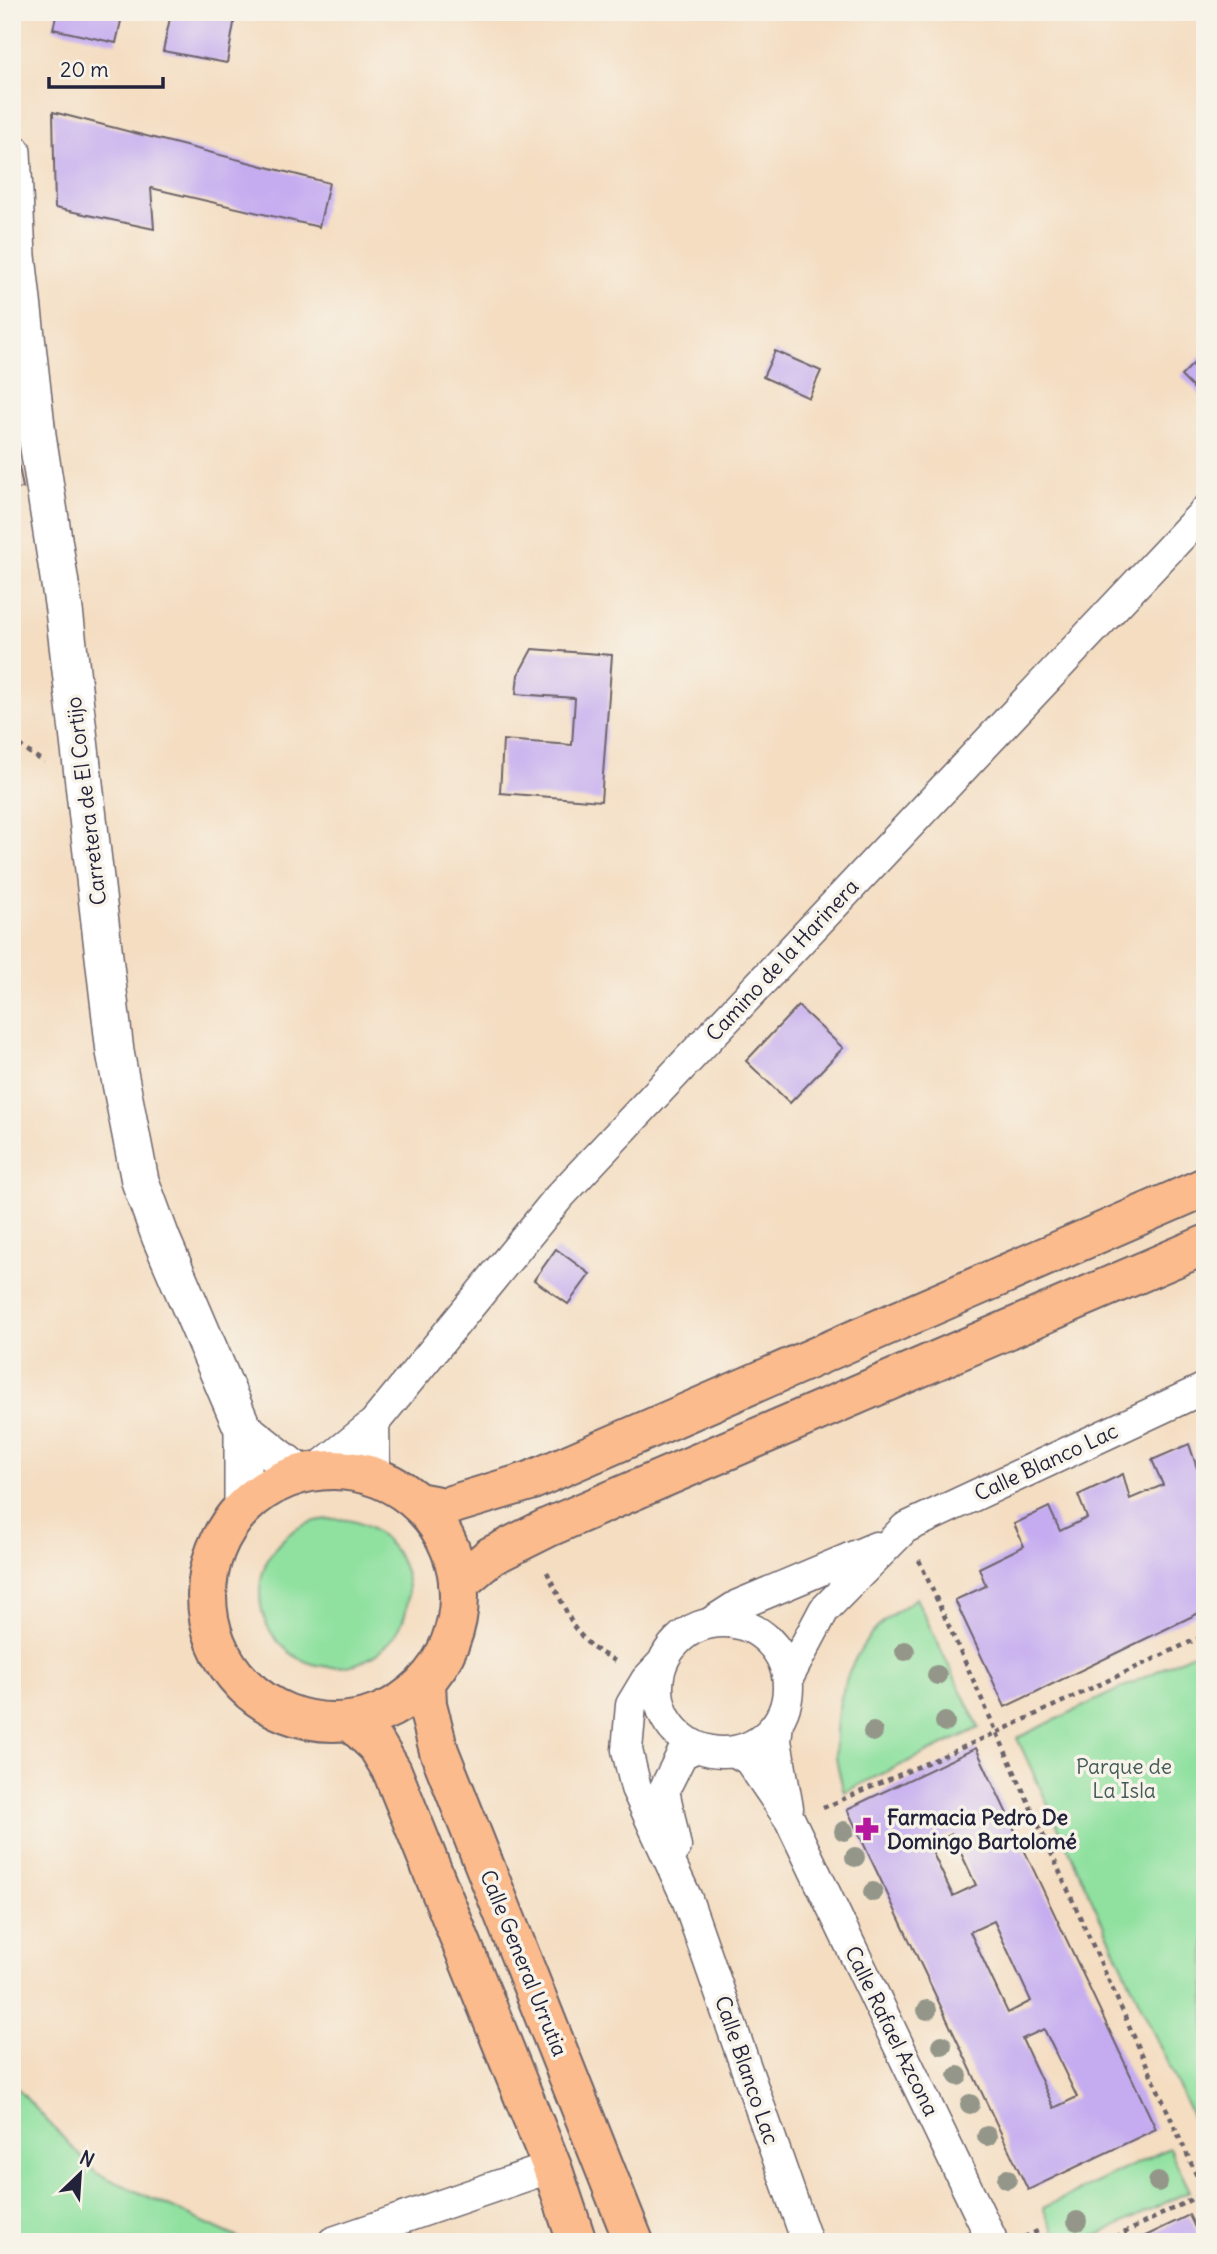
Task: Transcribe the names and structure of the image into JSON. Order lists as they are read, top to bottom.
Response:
{
  "streets": {
    "main road": ["Calle General Urrutia"],
    "street": [
      "Carretera de El Cortijo",
      "Camino de la Harinera",
      "Calle Blanco Lac",
      "Calle Rafael Azcona"
    ]
  },
  "crossings": [
    ["Carretera de El Cortijo", "Camino de la Harinera"],
    ["Calle Blanco Lac", "Calle Rafael Azcona"]
  ],
  "parks": ["Parque de La Isla"],
  "places": {
    "pharmacy": ["Farmacia Pedro De Domingo Bartolomé"]
  },
  "scale_bar": "20 m",
  "north": "top right"
}
